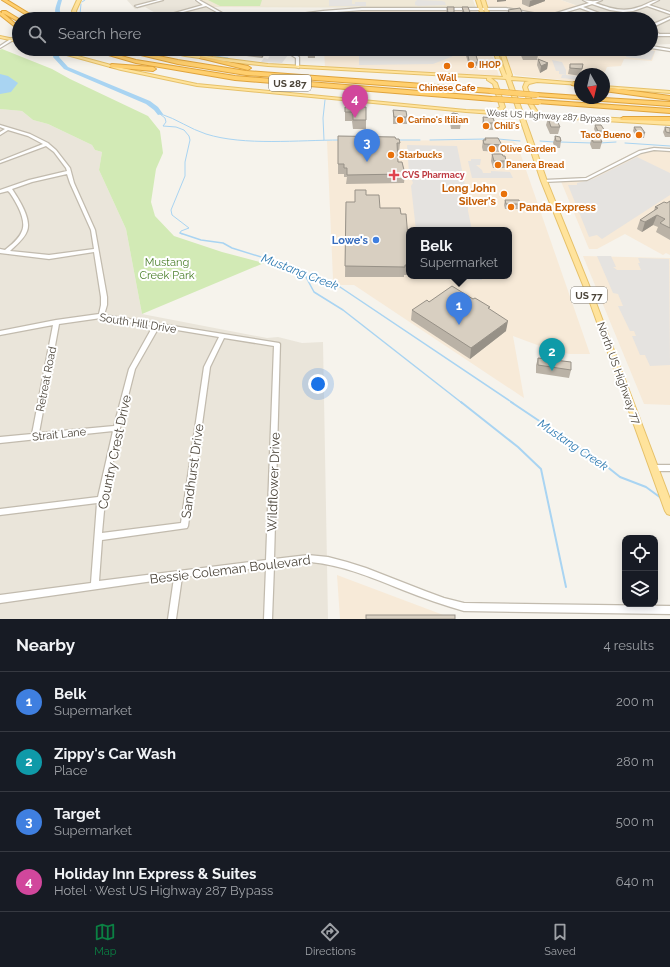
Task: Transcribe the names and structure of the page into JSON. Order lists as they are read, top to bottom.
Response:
{
  "streets": {
    "highway": ["US 287"],
    "main road": ["West US Highway 287 Bypass", "US 77", "North US Highway 77"],
    "street": [
      "South Hill Drive",
      "Retreat Road",
      "Strait Lane",
      "Country Crest Drive",
      "Sandhurst Drive",
      "Wildflower Drive",
      "Bessie Coleman Boulevard"
    ]
  },
  "crossings": [
    ["West US Highway 287 Bypass", "North US Highway 77"],
    ["South Hill Drive", "Retreat Road"],
    ["South Hill Drive", "Country Crest Drive"],
    ["South Hill Drive", "Sandhurst Drive"],
    ["South Hill Drive", "Wildflower Drive"],
    ["Retreat Road", "Strait Lane"],
    ["Strait Lane", "Country Crest Drive"],
    ["Country Crest Drive", "Sandhurst Drive"],
    ["Country Crest Drive", "Bessie Coleman Boulevard"],
    ["Wildflower Drive", "Bessie Coleman Boulevard"]
  ],
  "water": ["Mustang Creek"],
  "parks": ["Mustang Creek Park"],
  "places": {
    "other": [
      "IHOP",
      "Wall Chinese Cafe",
      "Carino's Itilian",
      "Chili's",
      "Taco Bueno",
      "Olive Garden",
      "Starbucks",
      "Panera Bread",
      "Long John Silver's",
      "Panda Express",
      "Lowe's"
    ],
    "health": ["CVS Pharmacy"]
  },
  "north": "bottom",
  "page": {
    "search": "Search here",
    "pins": [
      "4",
      "3",
      "1",
      "2"
    ],
    "popup": ["Belk", "Supermarket"],
    "heading": ["Nearby", "4 results"],
    "list": [
      {
        "mark": "1",
        "name": "Belk",
        "note": "Supermarket",
        "value": "200 m"
      },
      {
        "mark": "2",
        "name": "Zippy's Car Wash",
        "note": "Place",
        "value": "280 m"
      },
      {
        "mark": "3",
        "name": "Target",
        "note": "Supermarket",
        "value": "500 m"
      },
      {
        "mark": "4",
        "name": "Holiday Inn Express & Suites",
        "note": "Hotel · West US Highway 287 Bypass",
        "value": "640 m"
      }
    ],
    "nav": ["Map", "Directions", "Saved"]
  }
}
